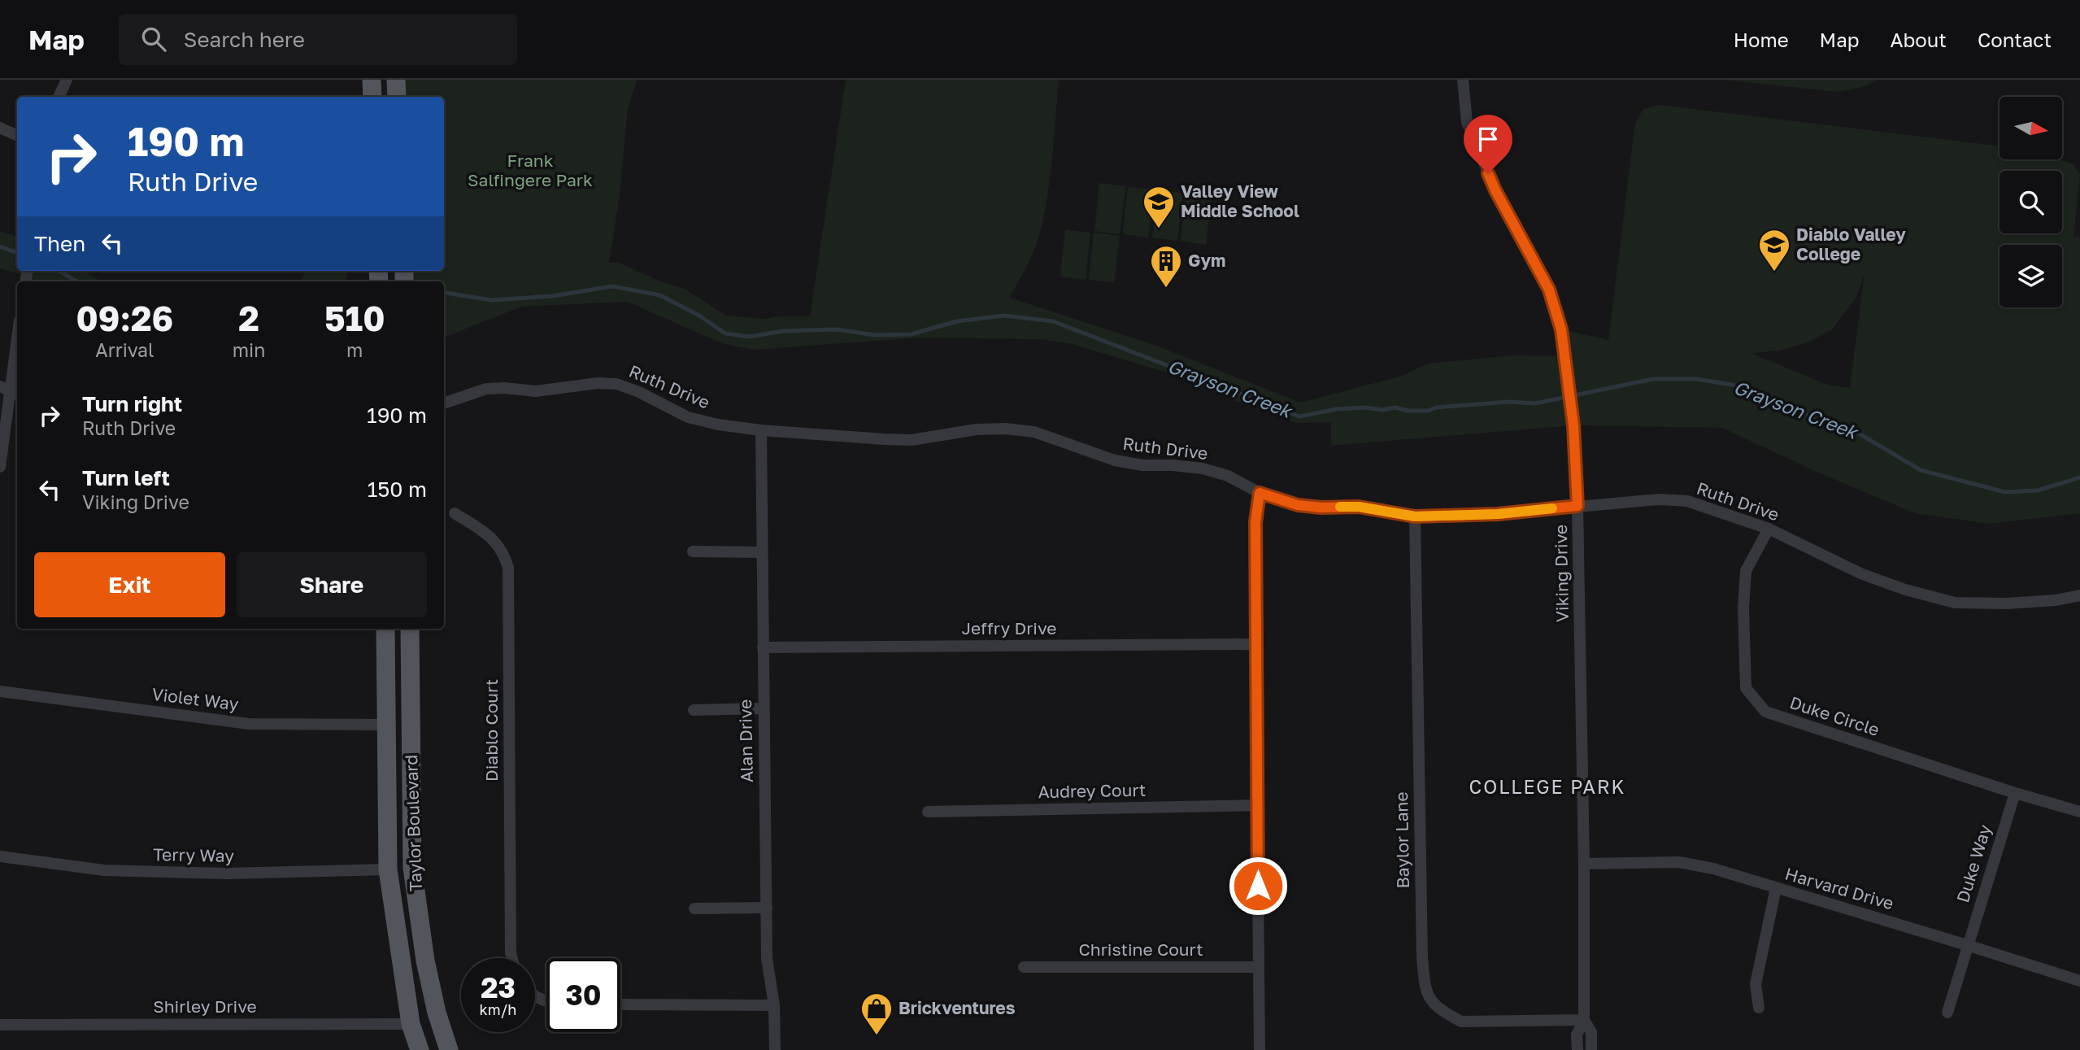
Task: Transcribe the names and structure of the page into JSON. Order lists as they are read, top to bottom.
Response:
{
  "streets": {
    "main road": ["Taylor Boulevard"],
    "street": [
      "Ruth Drive",
      "Viking Drive",
      "Jeffry Drive",
      "Violet Way",
      "Duke Circle",
      "Diablo Court",
      "Alan Drive",
      "Audrey Court",
      "Baylor Lane",
      "Terry Way",
      "Duke Way",
      "Harvard Drive",
      "Christine Court",
      "Shirley Drive"
    ]
  },
  "crossings": [
    ["Ruth Drive", "Viking Drive"],
    ["Ruth Drive", "Duke Circle"],
    ["Ruth Drive", "Alan Drive"],
    ["Ruth Drive", "Baylor Lane"],
    ["Viking Drive", "Baylor Lane"],
    ["Viking Drive", "Harvard Drive"],
    ["Jeffry Drive", "Alan Drive"],
    ["Violet Way", "Taylor Boulevard"],
    ["Duke Circle", "Duke Way"],
    ["Taylor Boulevard", "Terry Way"],
    ["Taylor Boulevard", "Shirley Drive"],
    ["Duke Way", "Harvard Drive"]
  ],
  "districts": ["COLLEGE PARK"],
  "water": ["Grayson Creek"],
  "parks": ["Frank Salfingere Park"],
  "places": {
    "school or university": ["Valley View Middle School", "Diablo Valley College"],
    "building": ["Gym"],
    "shop": ["Brickventures"]
  },
  "north": "right",
  "page": {
    "header": "Map",
    "search": "Search here",
    "nav": [
      "Home",
      "Map",
      "About",
      "Contact"
    ],
    "turn": ["190 m", "Ruth Drive"],
    "then": "Then",
    "eta": [
      "09:26",
      "Arrival",
      "2",
      "min",
      "510",
      "m"
    ],
    "list": [
      {
        "name": "Turn right",
        "note": "Ruth Drive",
        "value": "190 m"
      },
      {
        "name": "Turn left",
        "note": "Viking Drive",
        "value": "150 m"
      }
    ],
    "buttons": ["Exit", "Share"],
    "speed": "23 km/h",
    "limit": "30"
  }
}
